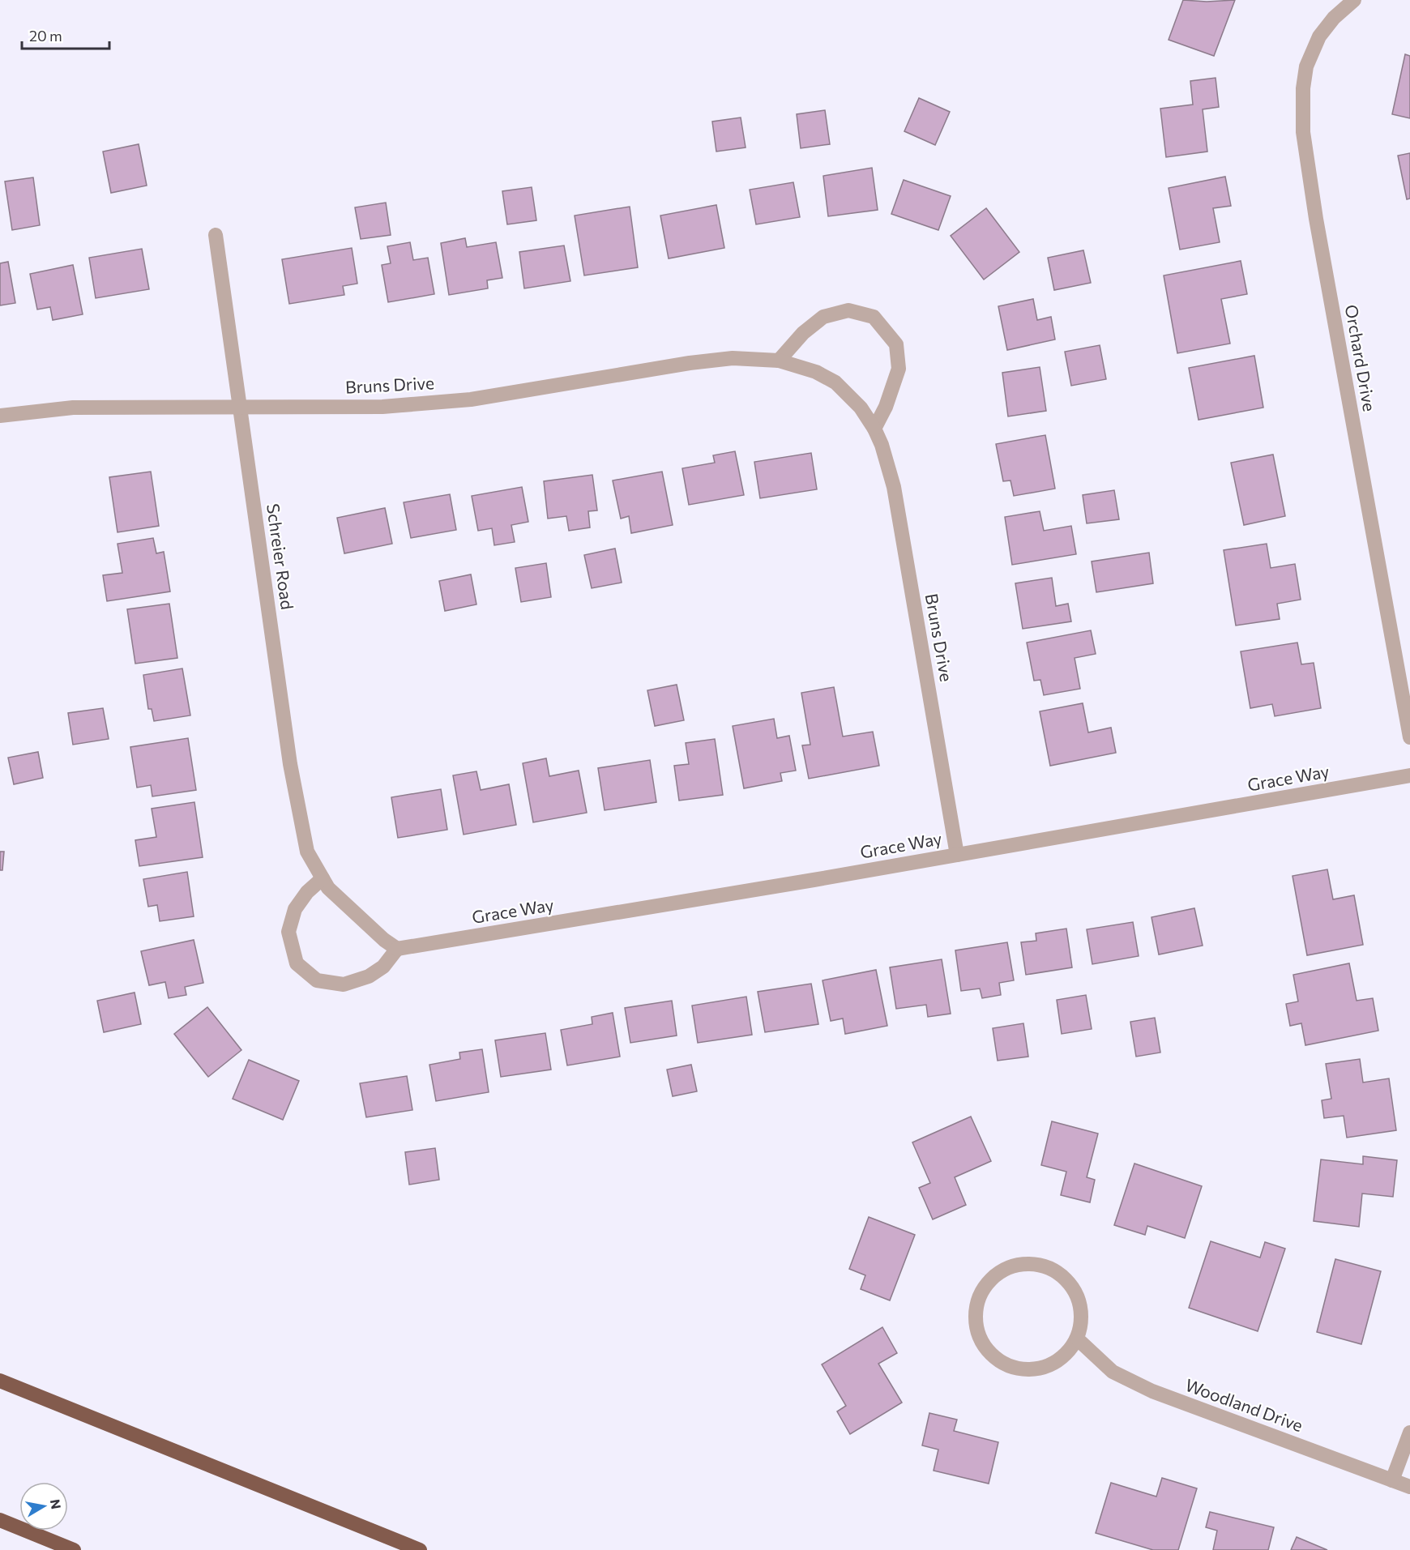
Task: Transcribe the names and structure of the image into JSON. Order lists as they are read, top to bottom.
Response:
{
  "streets": {
    "street": [
      "Orchard Drive",
      "Bruns Drive",
      "Schreier Road",
      "Grace Way",
      "Woodland Drive"
    ]
  },
  "crossings": [
    ["Bruns Drive", "Schreier Road"],
    ["Bruns Drive", "Grace Way"],
    ["Schreier Road", "Grace Way"]
  ],
  "scale_bar": "20 m",
  "north": "right"
}
